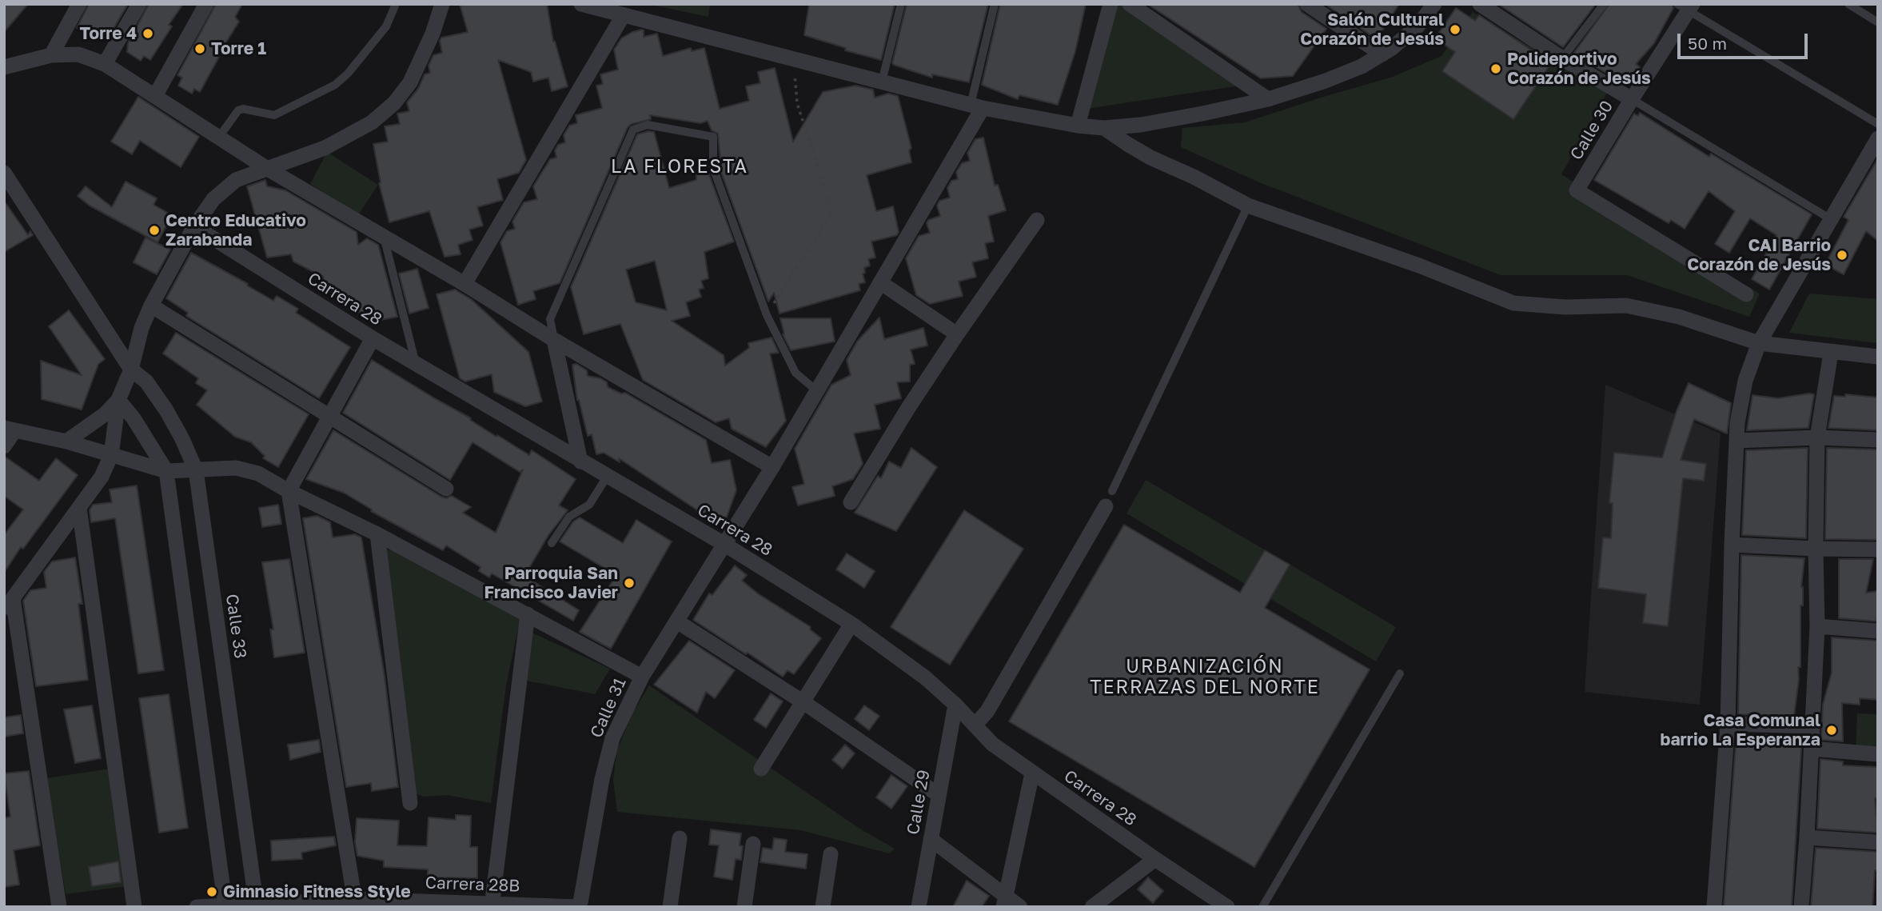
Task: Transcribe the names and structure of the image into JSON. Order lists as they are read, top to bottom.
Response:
{
  "streets": {
    "street": [
      "Calle 30",
      "Carrera 28",
      "Calle 33",
      "Calle 31",
      "Calle 29",
      "Carrera 28B"
    ]
  },
  "crossings": [
    ["Carrera 28", "Calle 31"],
    ["Carrera 28", "Calle 29"],
    ["Calle 33", "Carrera 28B"],
    ["Calle 31", "Carrera 28B"]
  ],
  "districts": ["LA FLORESTA", "URBANIZACIÓN TERRAZAS DEL NORTE"],
  "places": [
    "Salón Cultural Corazón de Jesús",
    "Torre 4",
    "Torre 1",
    "Polideportivo Corazón de Jesús",
    "Centro Educativo Zarabanda",
    "CAI Barrio Corazón de Jesús",
    "Parroquia San Francisco Javier",
    "Casa Comunal barrio La Esperanza",
    "Gimnasio Fitness Style"
  ],
  "scale_bar": "50 m"
}
